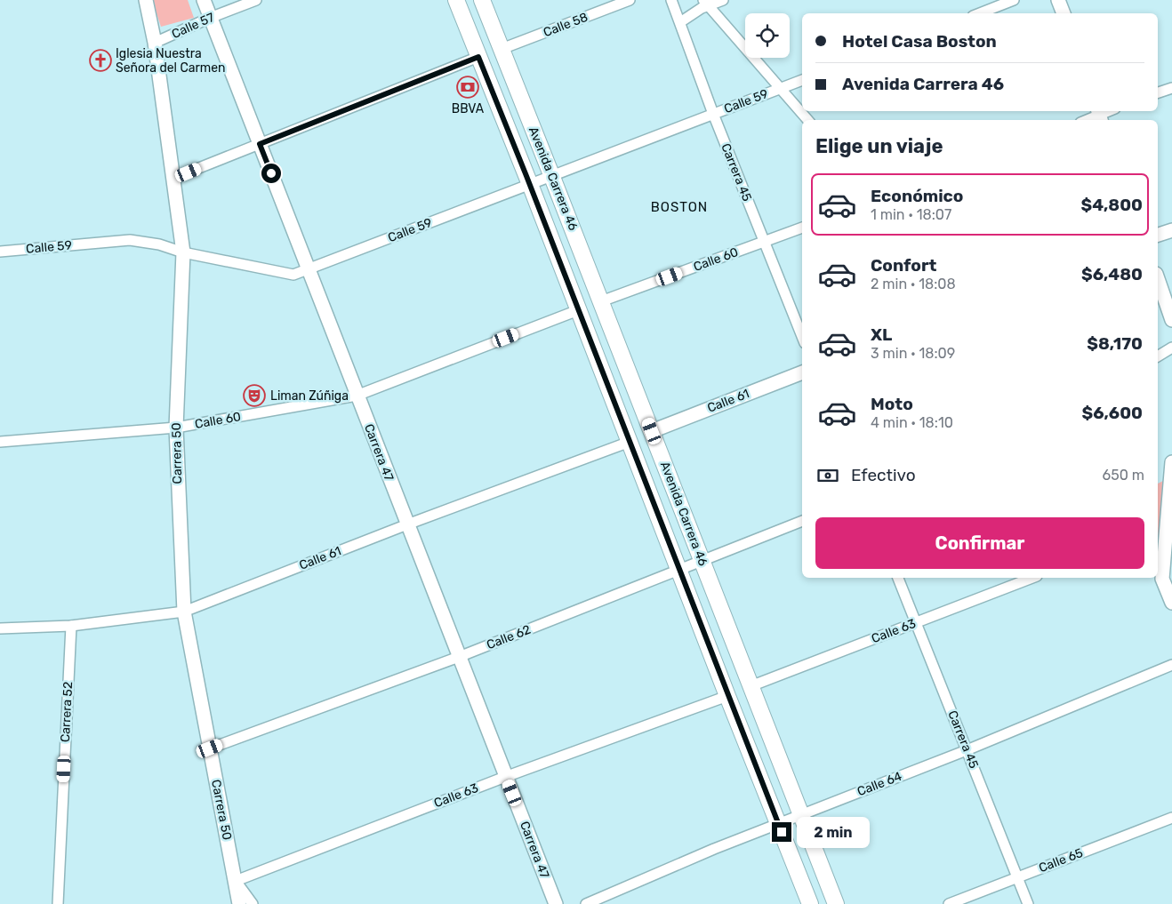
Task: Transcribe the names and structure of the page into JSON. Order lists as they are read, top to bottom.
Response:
{
  "streets": {
    "main road": ["Avenida Carrera 46"],
    "street": [
      "Calle 58",
      "Calle 57",
      "Calle 59",
      "Carrera 45",
      "Calle 60",
      "Calle 61",
      "Carrera 47",
      "Carrera 50",
      "Calle 63",
      "Calle 62",
      "Carrera 52",
      "Calle 64",
      "Calle 65"
    ]
  },
  "crossings": [
    ["Calle 58", "Avenida Carrera 46"],
    ["Calle 57", "Carrera 47"],
    ["Calle 57", "Carrera 50"],
    ["Calle 59", "Carrera 45"],
    ["Calle 59", "Avenida Carrera 46"],
    ["Calle 59", "Carrera 47"],
    ["Calle 59", "Carrera 50"],
    ["Carrera 45", "Calle 60"],
    ["Carrera 45", "Calle 63"],
    ["Carrera 45", "Calle 64"],
    ["Carrera 45", "Calle 65"],
    ["Avenida Carrera 46", "Calle 60"],
    ["Avenida Carrera 46", "Calle 61"],
    ["Avenida Carrera 46", "Calle 63"],
    ["Avenida Carrera 46", "Calle 62"],
    ["Avenida Carrera 46", "Calle 64"],
    ["Calle 60", "Carrera 47"],
    ["Calle 60", "Carrera 50"],
    ["Calle 61", "Carrera 47"],
    ["Calle 61", "Carrera 50"],
    ["Calle 61", "Carrera 52"],
    ["Carrera 47", "Calle 63"],
    ["Carrera 47", "Calle 62"],
    ["Carrera 50", "Calle 63"],
    ["Carrera 50", "Calle 62"]
  ],
  "districts": ["BOSTON"],
  "places": {
    "church": ["Iglesia Nuestra Señora del Carmen"],
    "bank": ["BBVA"],
    "theatre": ["Liman Zúñiga"]
  },
  "page": {
    "banner": ["Hotel Casa Boston", "Avenida Carrera 46"],
    "heading": "Elige un viaje",
    "list": [
      {
        "name": "Económico",
        "note": "1 min · 18:07",
        "value": "$4,800"
      },
      {
        "name": "Confort",
        "note": "2 min · 18:08",
        "value": "$6,480"
      },
      {
        "name": "XL",
        "note": "3 min · 18:09",
        "value": "$8,170"
      },
      {
        "name": "Moto",
        "note": "4 min · 18:10",
        "value": "$6,600"
      }
    ],
    "pay": ["Efectivo", "650 m"],
    "buttons": "Confirmar",
    "bubble": "2 min"
  }
}
